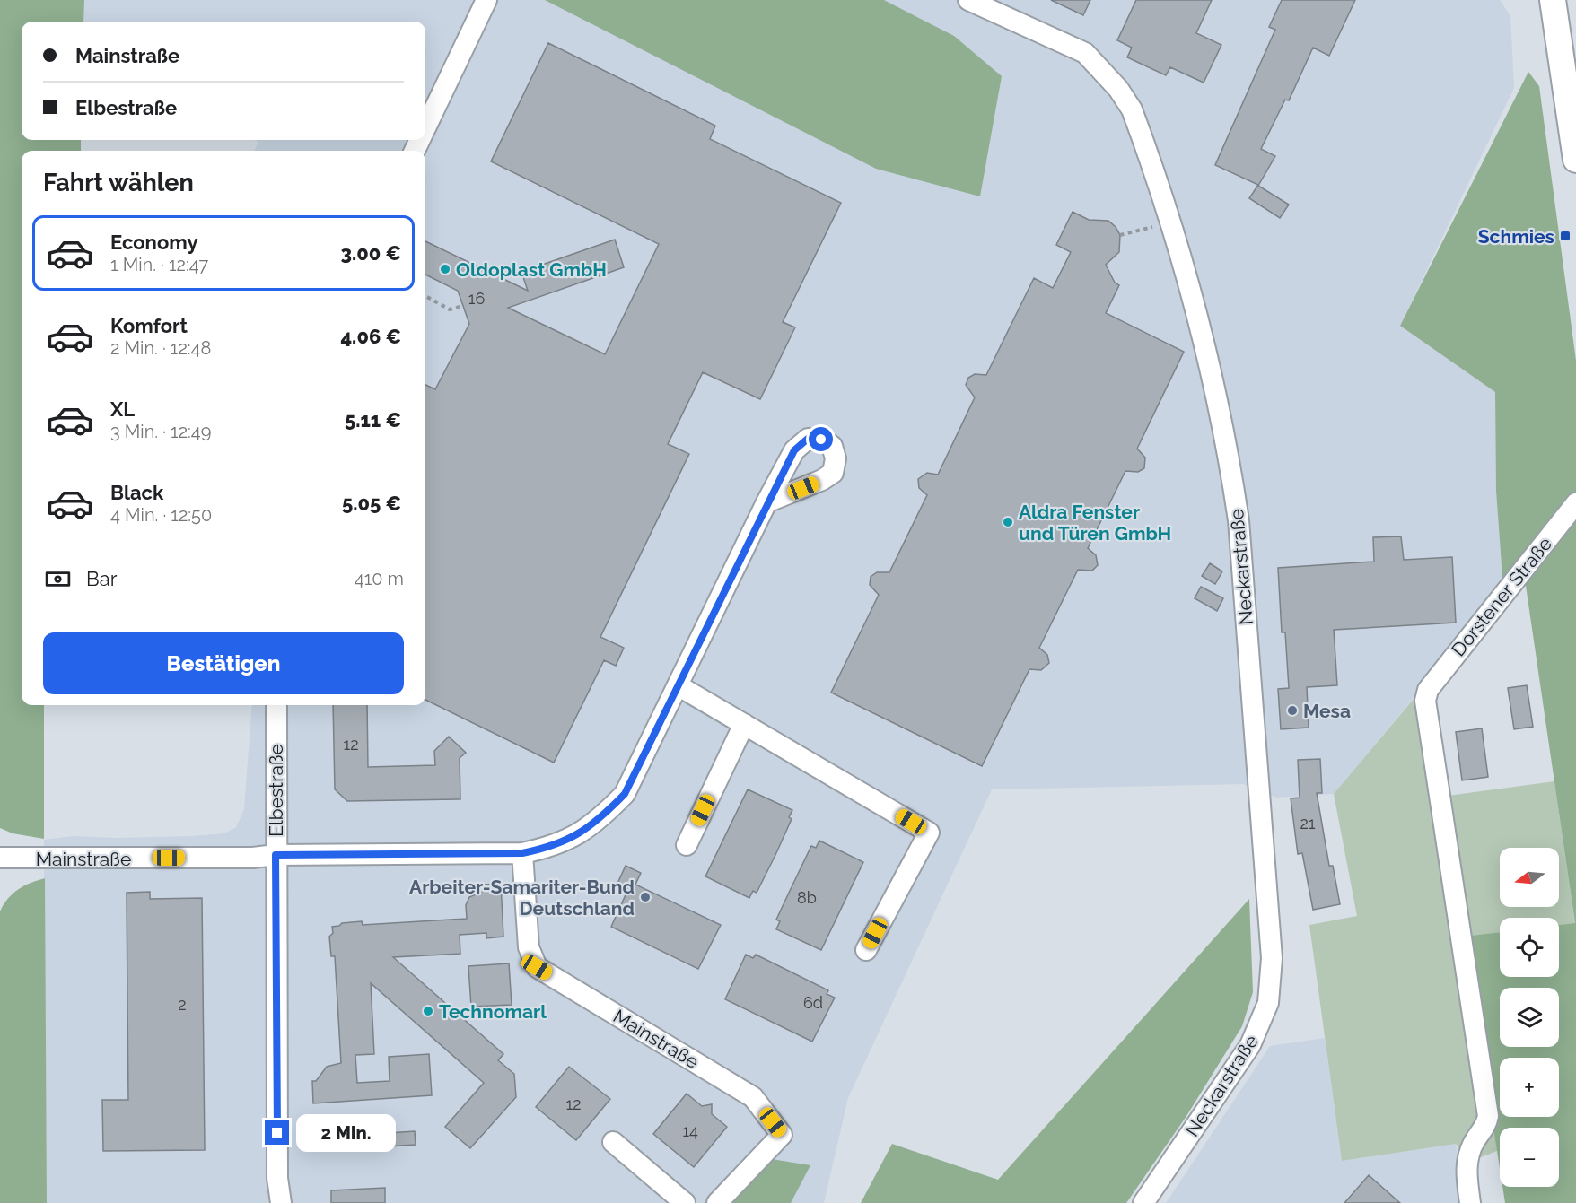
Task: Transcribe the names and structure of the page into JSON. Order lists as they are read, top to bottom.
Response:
{
  "streets": {
    "street": [
      "Neckarstraße",
      "Dorstener Straße",
      "Elbestraße",
      "Mainstraße"
    ]
  },
  "crossings": [
    ["Elbestraße", "Mainstraße"]
  ],
  "places": {
    "transit": ["Schmies"],
    "other": [
      "Oldoplast GmbH",
      "Aldra Fenster und Türen GmbH",
      "Mesa",
      "Arbeiter-Samariter-Bund Deutschland",
      "Technomarl"
    ]
  },
  "house_numbers": [
    "16",
    "12",
    "21",
    "8b",
    "6d",
    "2",
    "12",
    "14"
  ],
  "north": "left",
  "page": {
    "banner": ["Mainstraße", "Elbestraße"],
    "heading": "Fahrt wählen",
    "list": [
      {
        "name": "Economy",
        "note": "1 Min. · 12:47",
        "value": "3.00 €"
      },
      {
        "name": "Komfort",
        "note": "2 Min. · 12:48",
        "value": "4.06 €"
      },
      {
        "name": "XL",
        "note": "3 Min. · 12:49",
        "value": "5.11 €"
      },
      {
        "name": "Black",
        "note": "4 Min. · 12:50",
        "value": "5.05 €"
      }
    ],
    "pay": ["Bar", "410 m"],
    "buttons": "Bestätigen",
    "map_buttons": ["+", "−"],
    "bubble": "2 Min."
  }
}
